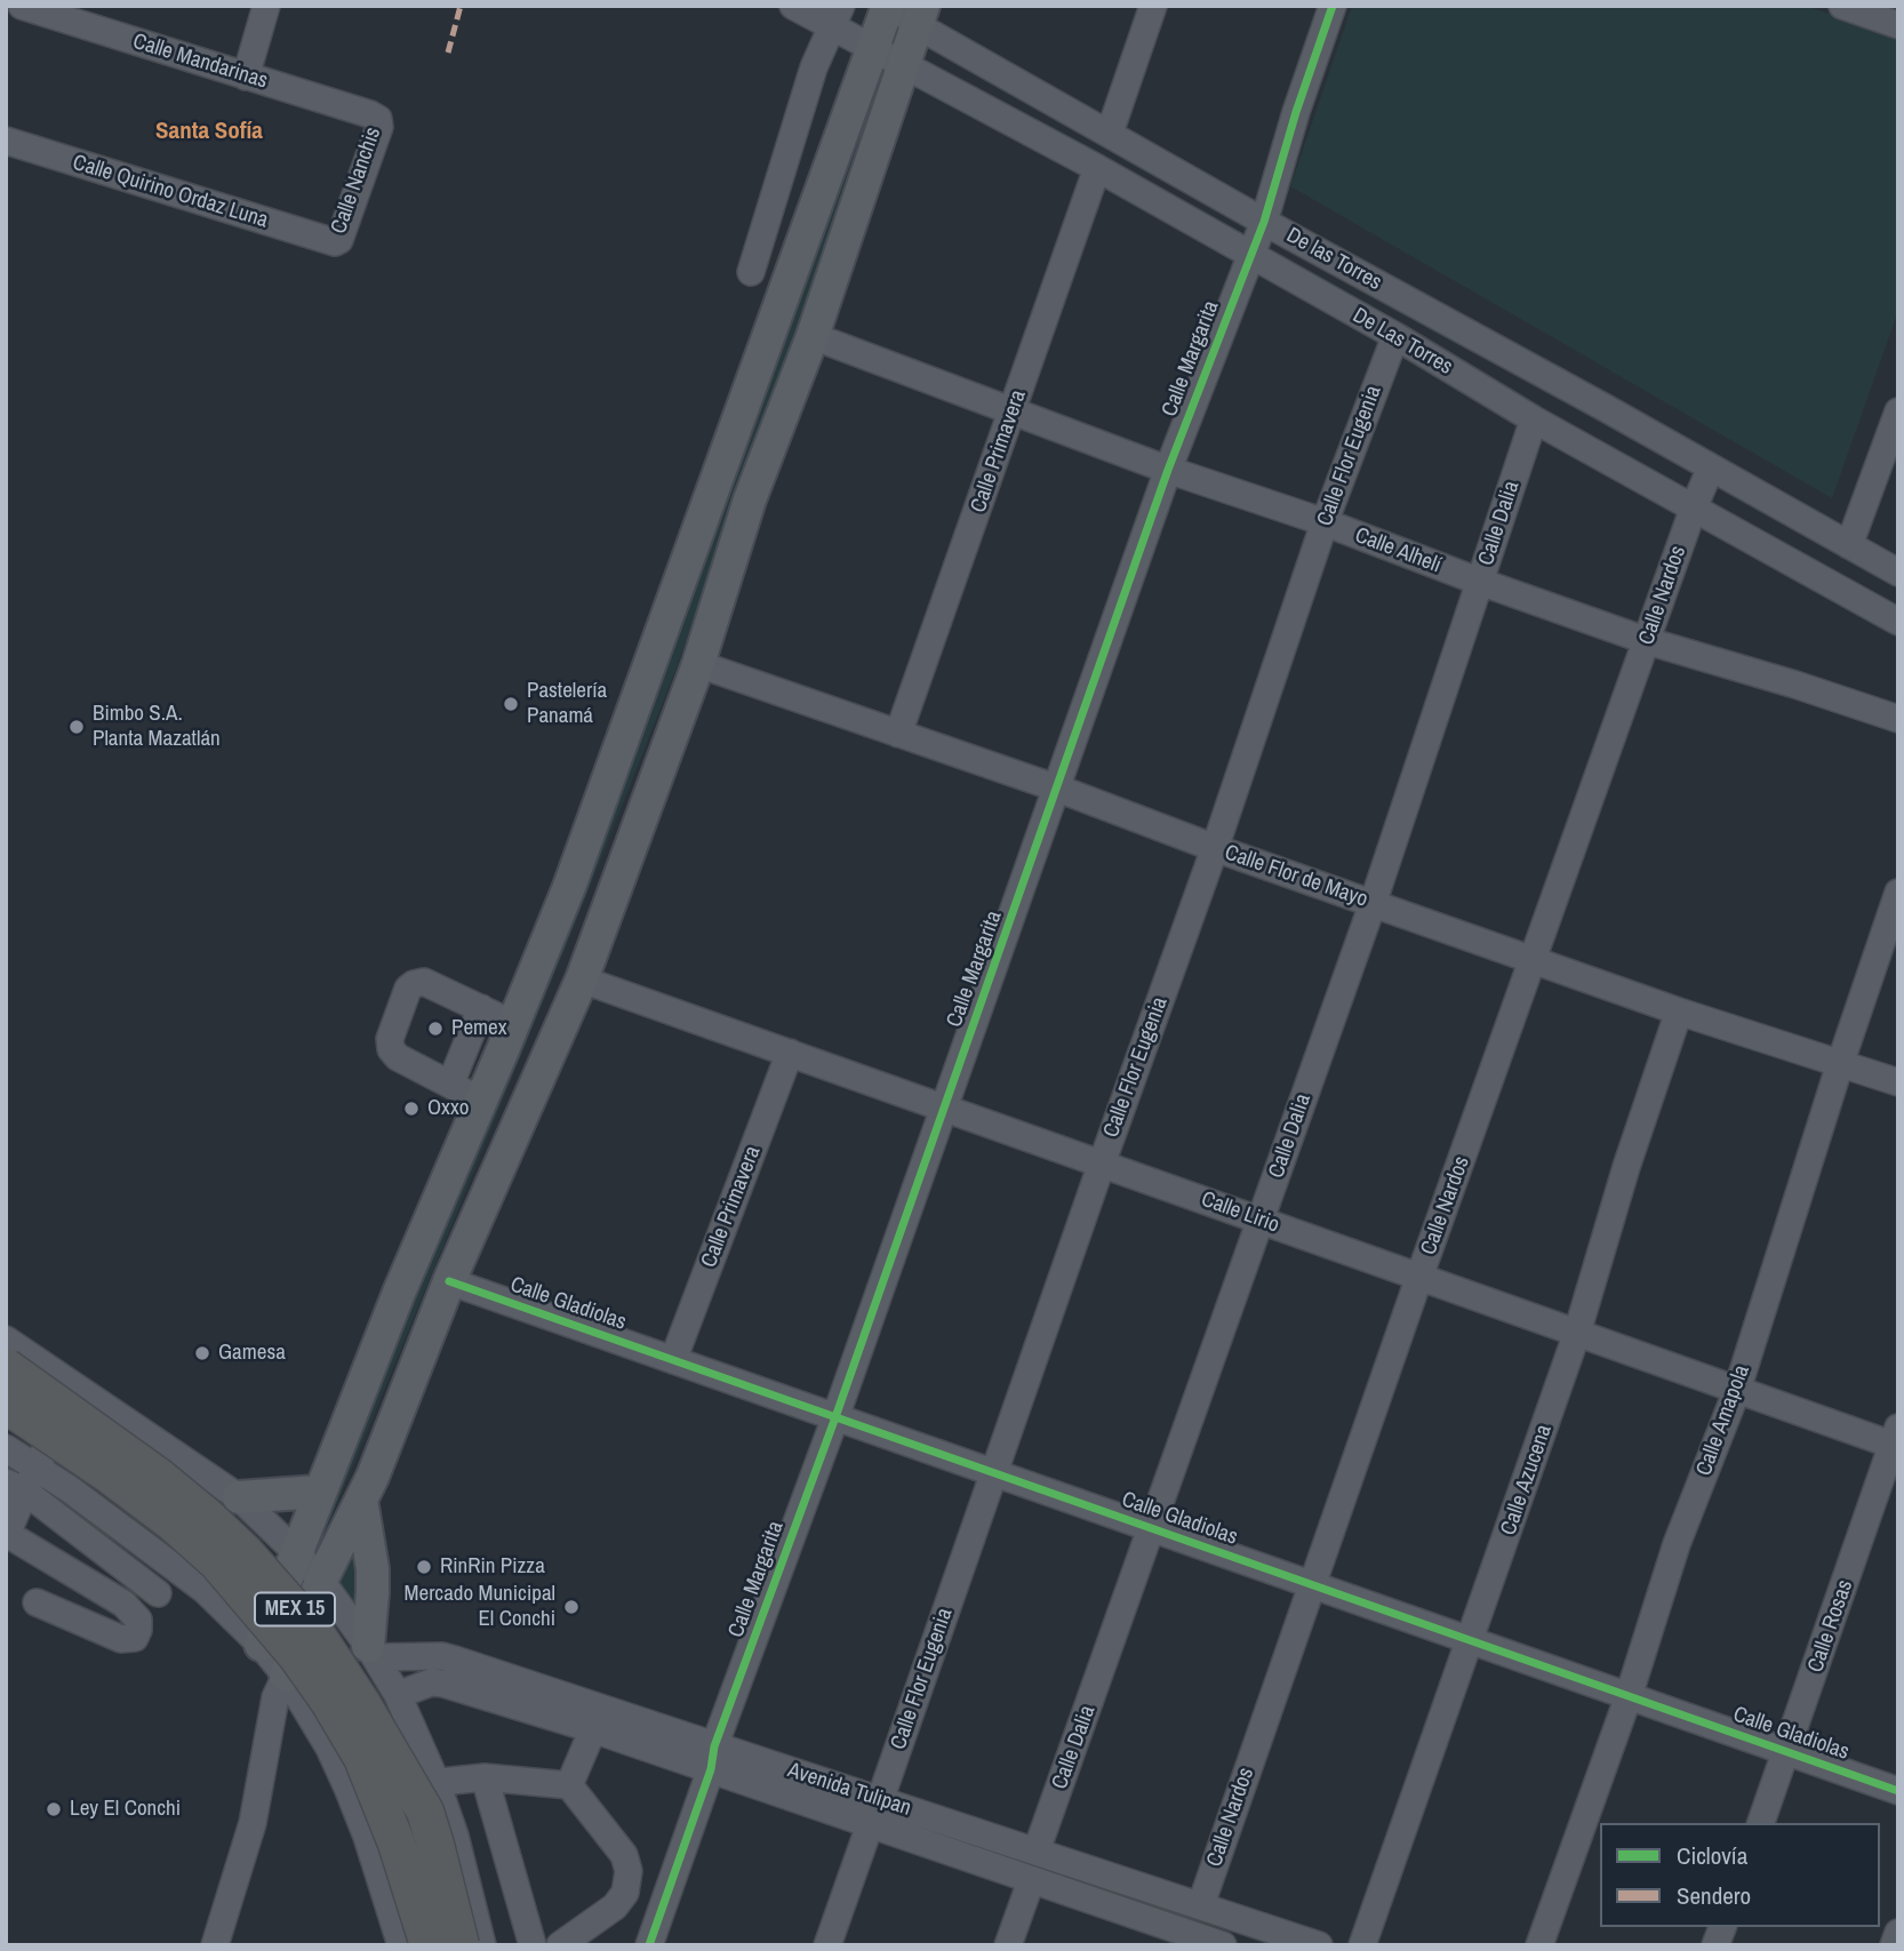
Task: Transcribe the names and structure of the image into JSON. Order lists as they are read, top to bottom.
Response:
{
  "streets": {
    "highway": ["MEX 15"],
    "street": [
      "Calle Mandarinas",
      "Calle Nanchis",
      "Calle Quirino Ordaz Luna",
      "De las Torres",
      "De Las Torres",
      "Calle Margarita",
      "Calle Primavera",
      "Calle Flor Eugenia",
      "Calle Dalia",
      "Calle Alhelí",
      "Calle Nardos",
      "Calle Flor de Mayo",
      "Calle Lirio",
      "Calle Gladiolas",
      "Calle Amapola",
      "Calle Azucena",
      "Calle Rosas",
      "Avenida Tulipan"
    ]
  },
  "crossings": [
    ["Calle Mandarinas", "Calle Nanchis"],
    ["Calle Nanchis", "Calle Quirino Ordaz Luna"],
    ["De las Torres", "Calle Margarita"],
    ["De Las Torres", "Calle Margarita"],
    ["De Las Torres", "Calle Primavera"],
    ["De Las Torres", "Calle Flor Eugenia"],
    ["De Las Torres", "Calle Dalia"],
    ["De Las Torres", "Calle Nardos"],
    ["Calle Margarita", "Calle Alhelí"],
    ["Calle Margarita", "Calle Flor de Mayo"],
    ["Calle Margarita", "Calle Lirio"],
    ["Calle Margarita", "Calle Gladiolas"],
    ["Calle Margarita", "Avenida Tulipan"],
    ["Calle Primavera", "Calle Alhelí"],
    ["Calle Primavera", "Calle Flor de Mayo"],
    ["Calle Primavera", "Calle Lirio"],
    ["Calle Primavera", "Calle Gladiolas"],
    ["Calle Flor Eugenia", "Calle Alhelí"],
    ["Calle Flor Eugenia", "Calle Flor de Mayo"],
    ["Calle Flor Eugenia", "Calle Lirio"],
    ["Calle Flor Eugenia", "Calle Gladiolas"],
    ["Calle Flor Eugenia", "Avenida Tulipan"],
    ["Calle Dalia", "Calle Alhelí"],
    ["Calle Dalia", "Calle Flor de Mayo"],
    ["Calle Dalia", "Calle Lirio"],
    ["Calle Dalia", "Calle Gladiolas"],
    ["Calle Dalia", "Avenida Tulipan"],
    ["Calle Alhelí", "Calle Nardos"],
    ["Calle Nardos", "Calle Flor de Mayo"],
    ["Calle Nardos", "Calle Lirio"],
    ["Calle Nardos", "Calle Gladiolas"],
    ["Calle Nardos", "Avenida Tulipan"],
    ["Calle Flor de Mayo", "Calle Amapola"],
    ["Calle Flor de Mayo", "Calle Azucena"],
    ["Calle Lirio", "Calle Amapola"],
    ["Calle Lirio", "Calle Azucena"],
    ["Calle Lirio", "Calle Rosas"],
    ["Calle Gladiolas", "Calle Amapola"],
    ["Calle Gladiolas", "Calle Azucena"],
    ["Calle Gladiolas", "Calle Rosas"],
    ["MEX 15", "Avenida Tulipan"]
  ],
  "districts": ["Santa Sofía"],
  "places": [
    "Pastelería Panamá",
    "Bimbo S.A. Planta Mazatlán",
    "Pemex",
    "Oxxo",
    "Gamesa",
    "RinRin Pizza",
    "Mercado Municipal El Conchi",
    "Ley El Conchi"
  ],
  "legend": ["Ciclovía", "Sendero"]
}
